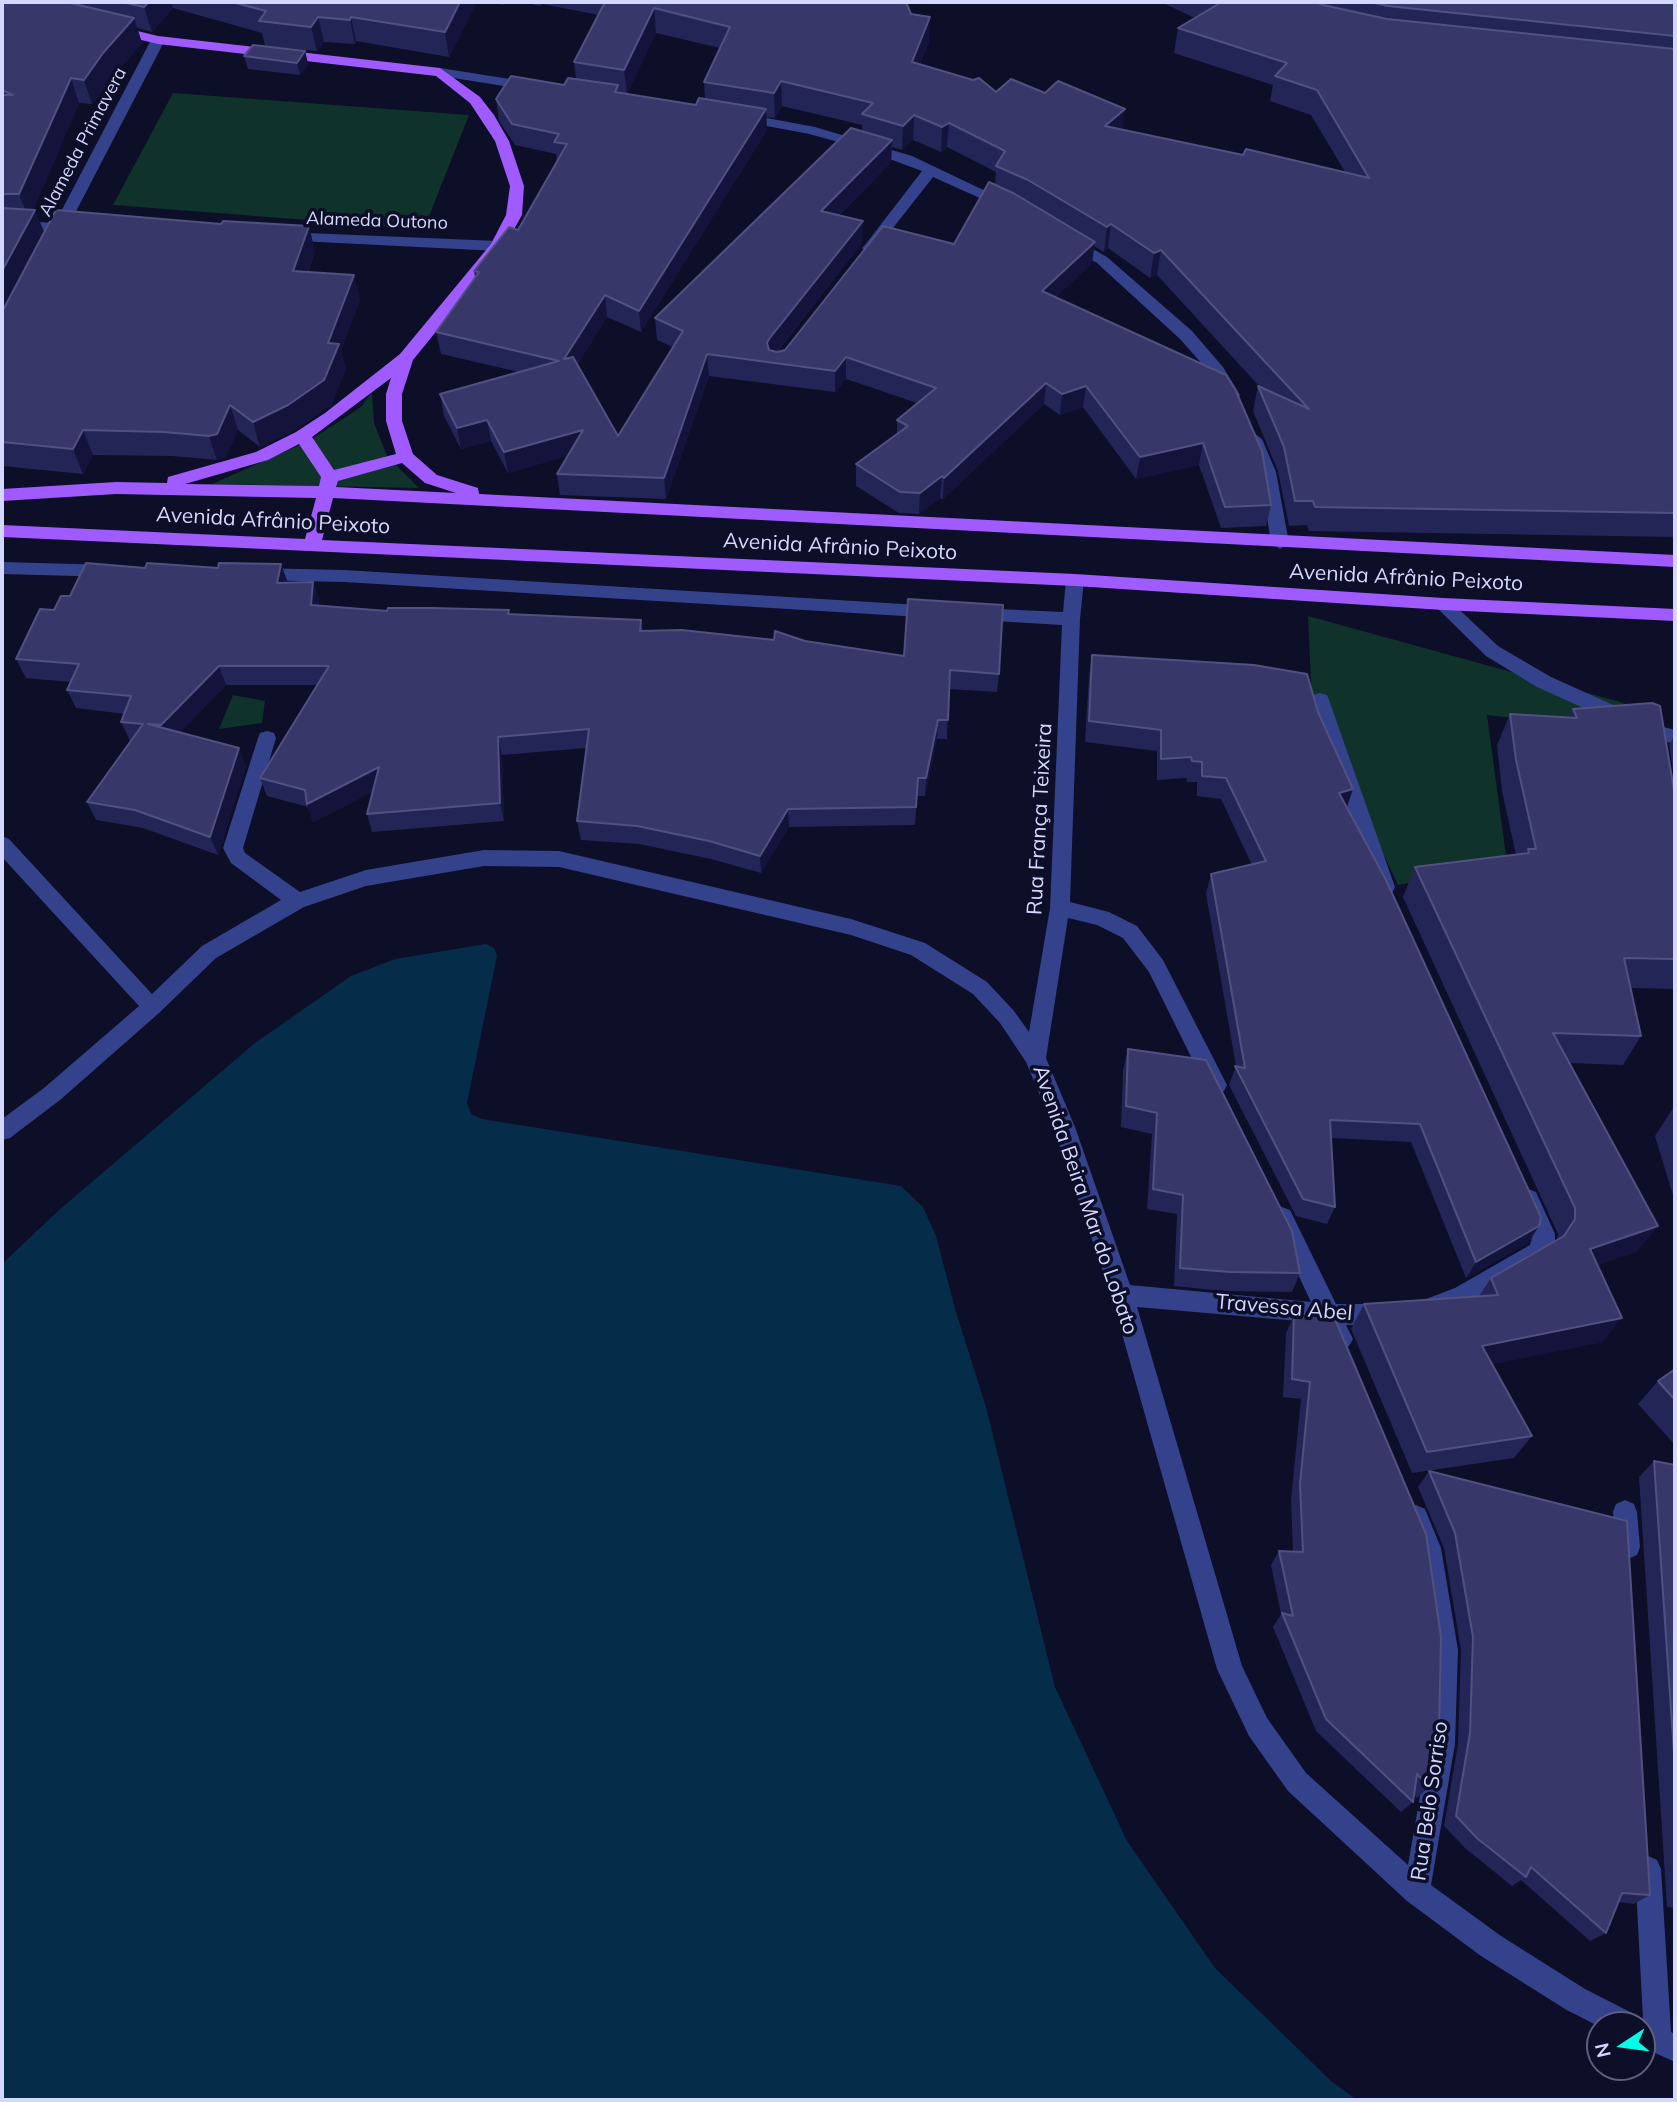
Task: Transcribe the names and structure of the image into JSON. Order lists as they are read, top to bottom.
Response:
{
  "streets": {
    "main road": ["Avenida Afrânio Peixoto"],
    "street": [
      "Alameda Primavera",
      "Alameda Outono",
      "Rua França Teixeira",
      "Avenida Beira Mar do Lobato",
      "Travessa Abel",
      "Rua Belo Sorriso"
    ]
  },
  "crossings": [
    ["Avenida Afrânio Peixoto", "Rua França Teixeira"],
    ["Rua França Teixeira", "Avenida Beira Mar do Lobato"],
    ["Avenida Beira Mar do Lobato", "Travessa Abel"],
    ["Avenida Beira Mar do Lobato", "Rua Belo Sorriso"]
  ],
  "north": "left"
}
